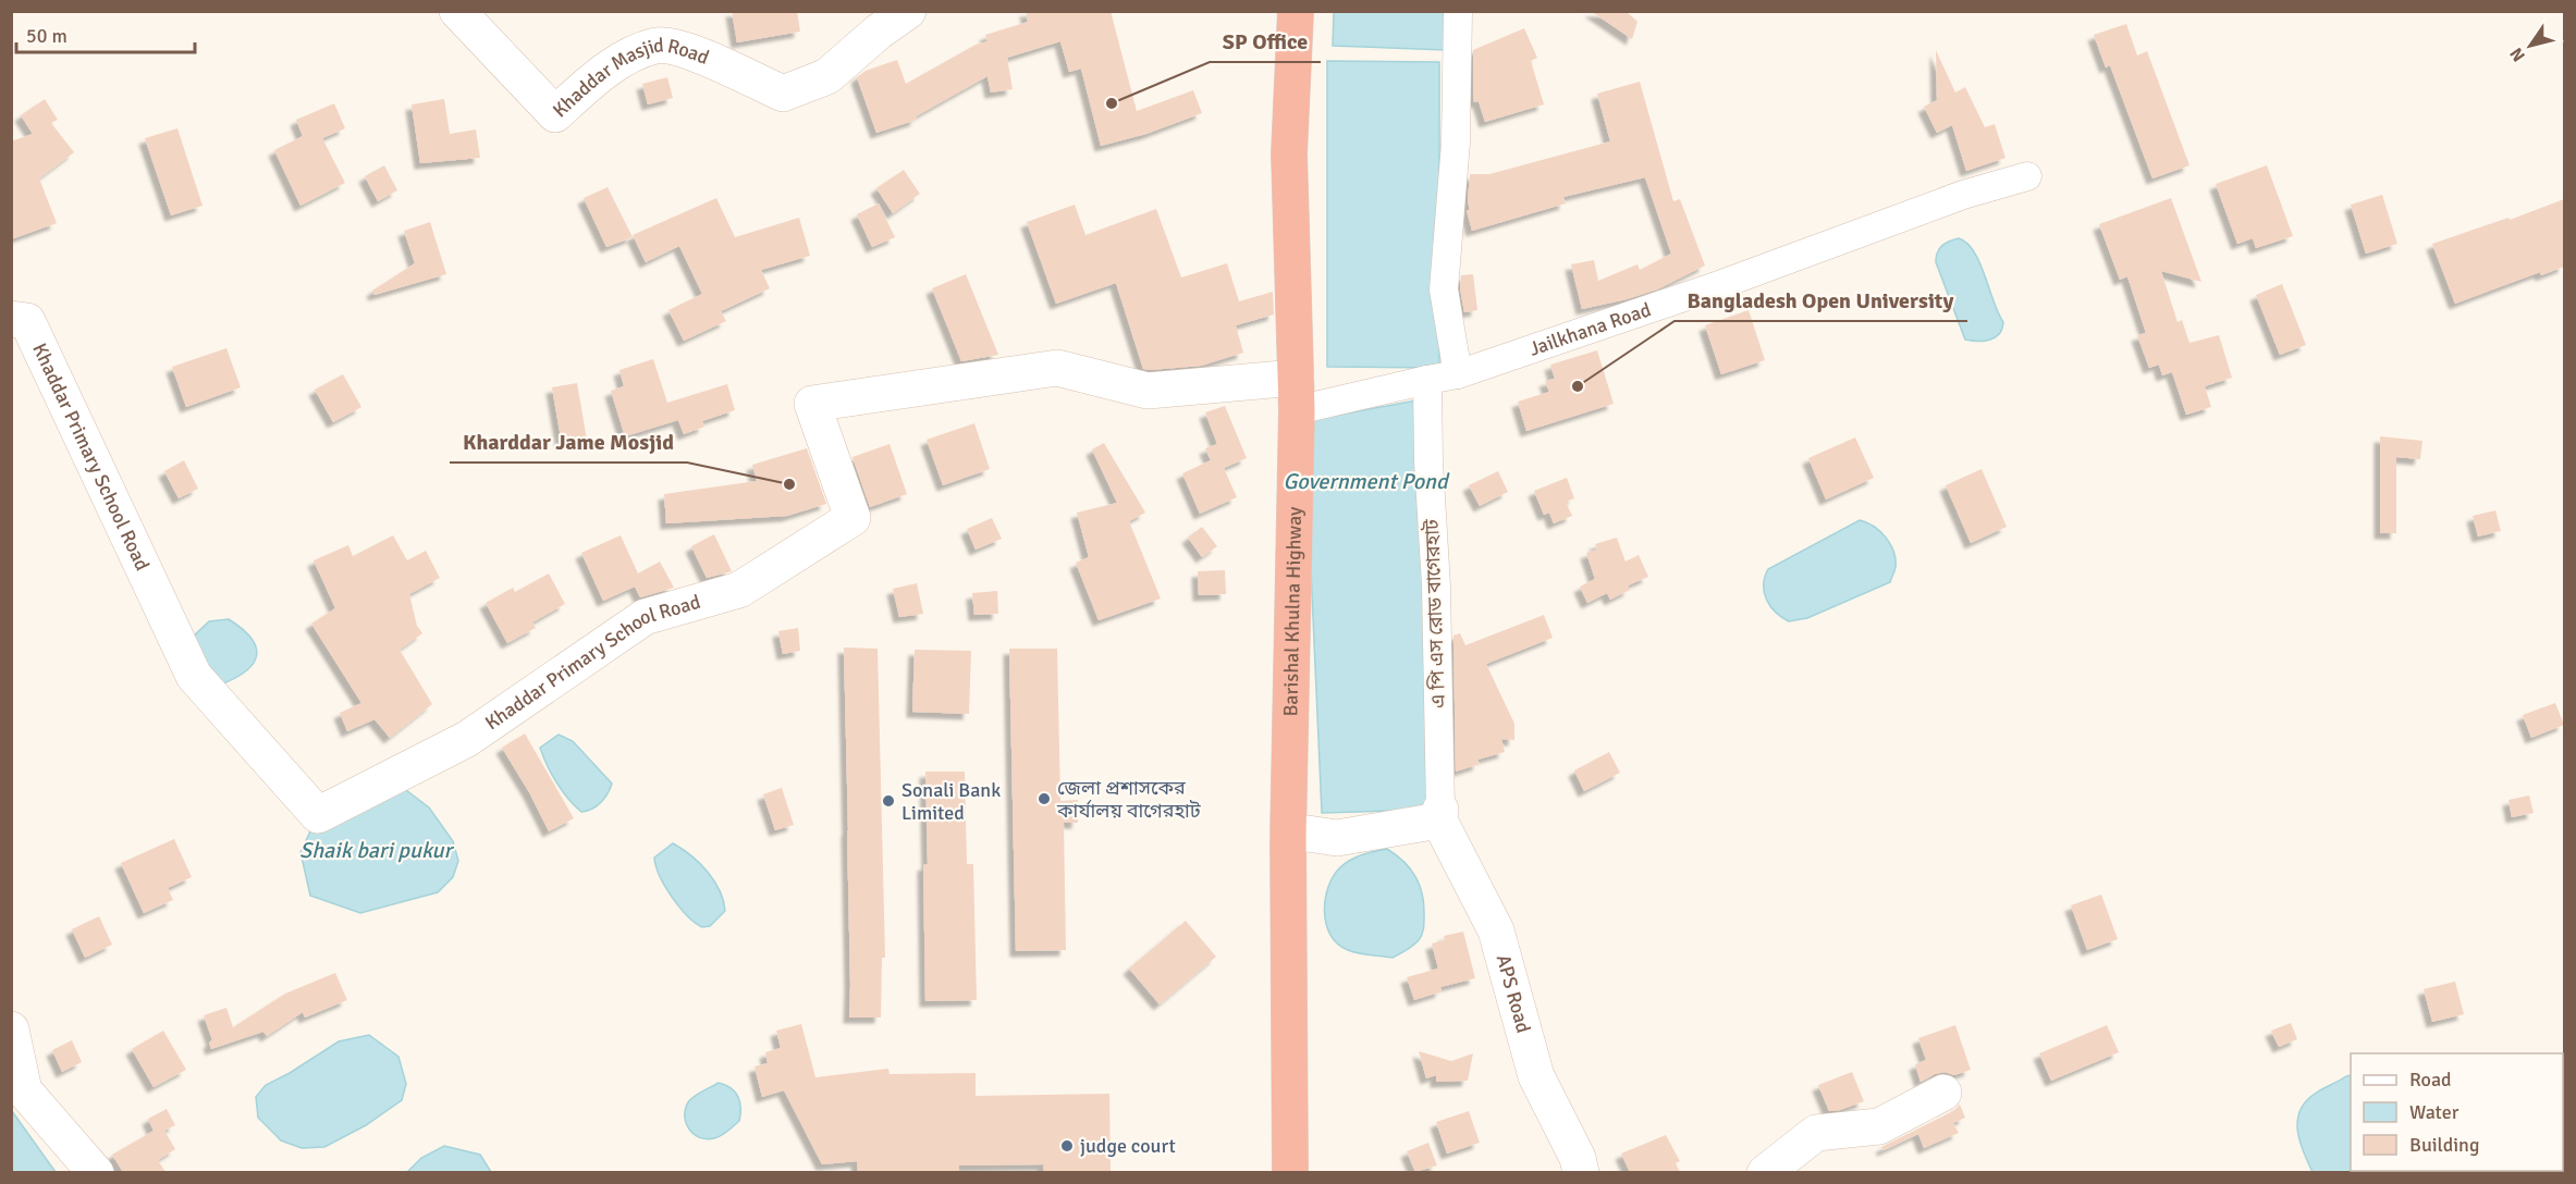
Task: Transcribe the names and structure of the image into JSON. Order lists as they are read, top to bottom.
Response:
{
  "streets": {
    "highway": ["Barishal Khulna Highway"],
    "street": [
      "Khaddar Masjid Road",
      "Jailkhana Road",
      "Khaddar Primary School Road",
      "এ পি এস রোড বাগেরহাট",
      "APS Road"
    ]
  },
  "crossings": [
    ["Jailkhana Road", "Khaddar Primary School Road"],
    ["Jailkhana Road", "Barishal Khulna Highway"],
    ["Jailkhana Road", "এ পি এস রোড বাগেরহাট"],
    ["Khaddar Primary School Road", "Barishal Khulna Highway"],
    ["এ পি এস রোড বাগেরহাট", "APS Road"]
  ],
  "water": ["Government Pond", "Shaik bari pukur"],
  "places": [
    "SP Office",
    "Bangladesh Open University",
    "Kharddar Jame Mosjid",
    "জেলা প্রশাসকের কার্যালয় বাগেরহাট",
    "Sonali Bank Limited",
    "judge court"
  ],
  "legend": ["Road", "Water", "Building"],
  "scale_bar": "50 m",
  "north": "bottom left"
}
